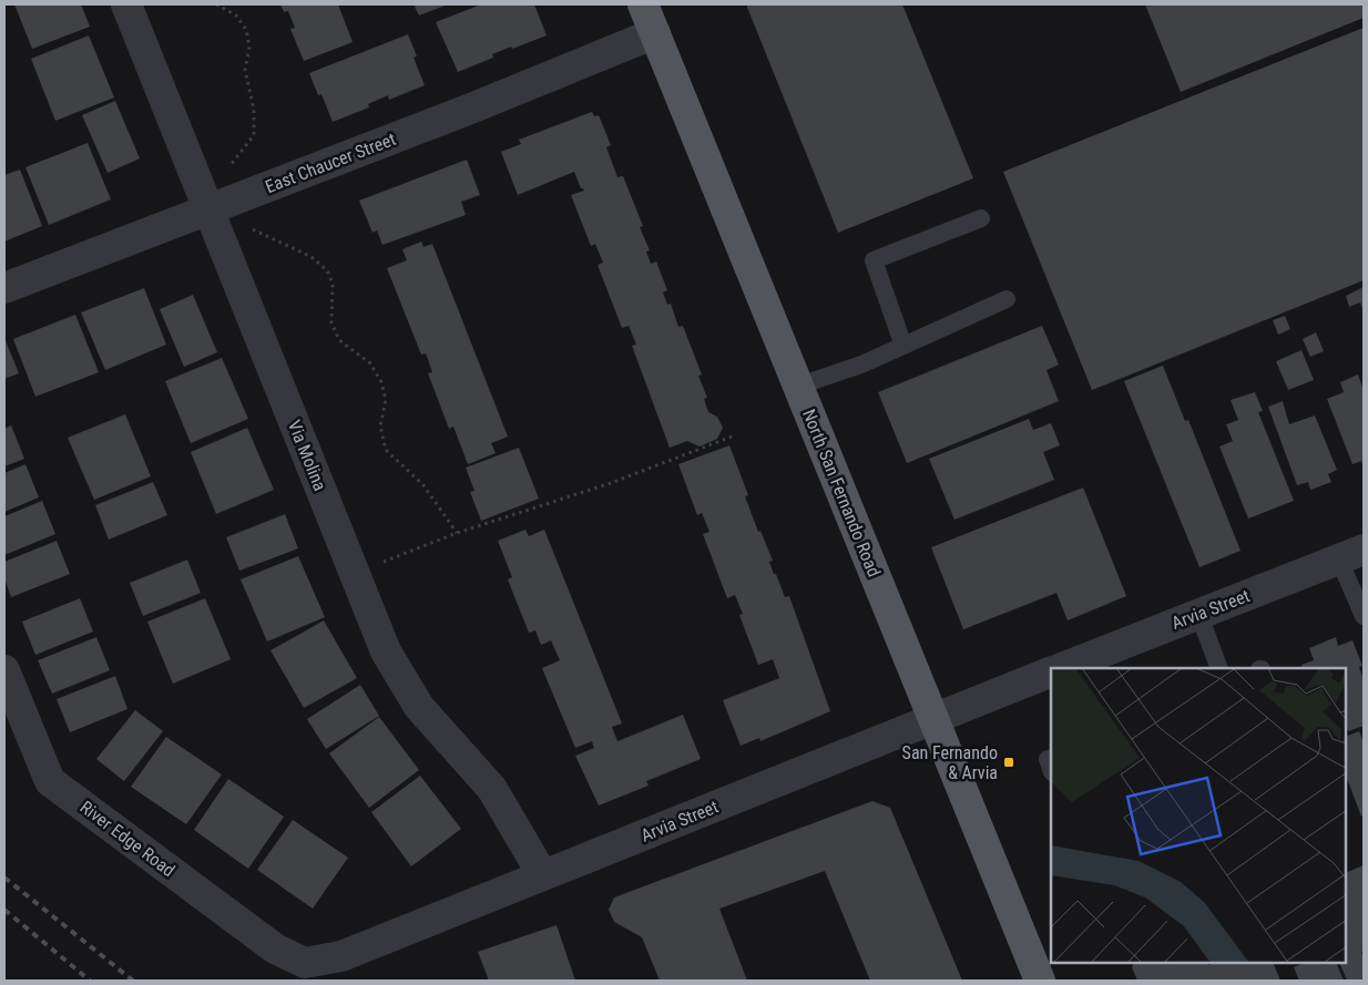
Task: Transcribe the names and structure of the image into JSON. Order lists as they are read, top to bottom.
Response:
{
  "streets": {
    "main road": ["North San Fernando Road"],
    "street": [
      "East Chaucer Street",
      "Via Molina",
      "Arvia Street",
      "River Edge Road"
    ]
  },
  "crossings": [
    ["East Chaucer Street", "Via Molina"],
    ["East Chaucer Street", "North San Fernando Road"],
    ["Via Molina", "Arvia Street"],
    ["North San Fernando Road", "Arvia Street"],
    ["Arvia Street", "River Edge Road"]
  ],
  "places": {
    "transit": ["San Fernando & Arvia"]
  }
}
